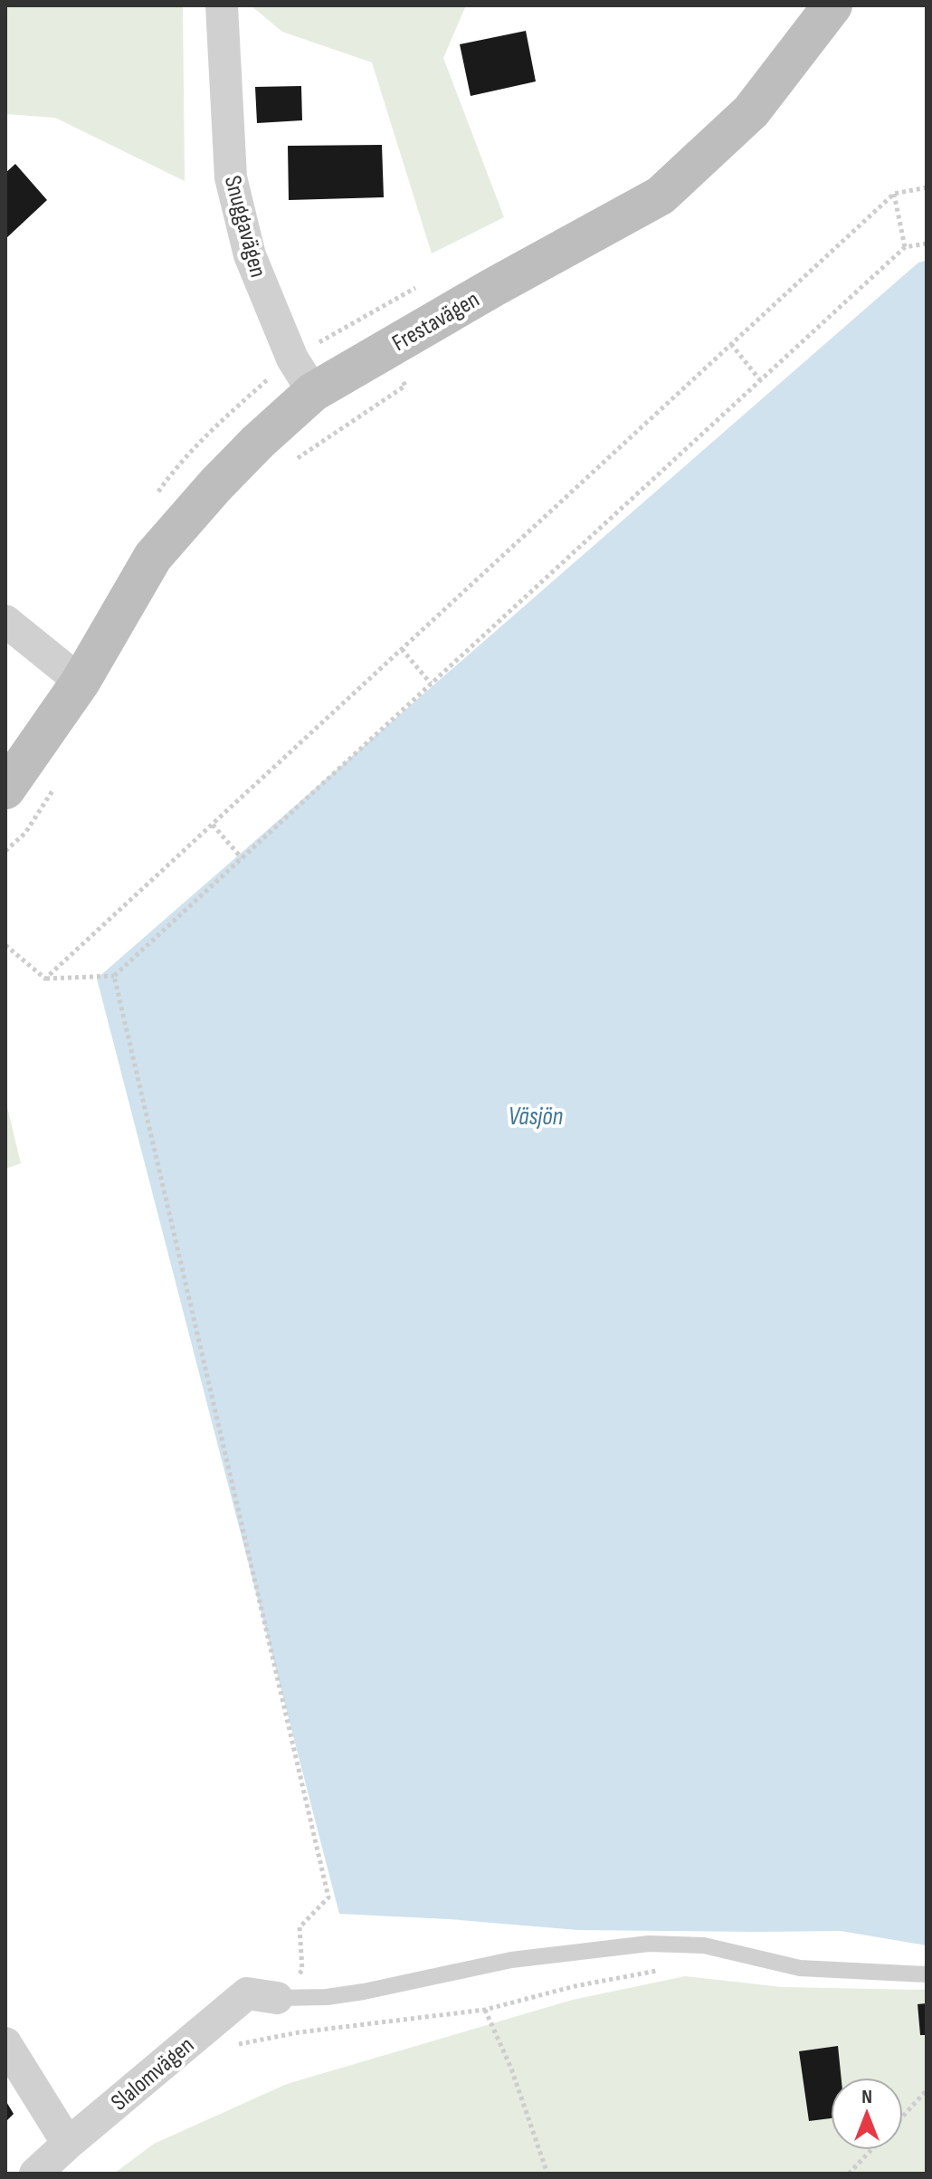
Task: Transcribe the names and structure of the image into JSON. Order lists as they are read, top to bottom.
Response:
{
  "streets": {
    "street": ["Snuggavägen", "Frestavägen", "Slalomvägen"]
  },
  "crossings": [
    ["Snuggavägen", "Frestavägen"]
  ],
  "water": ["Väsjön"],
  "north": "top"
}
